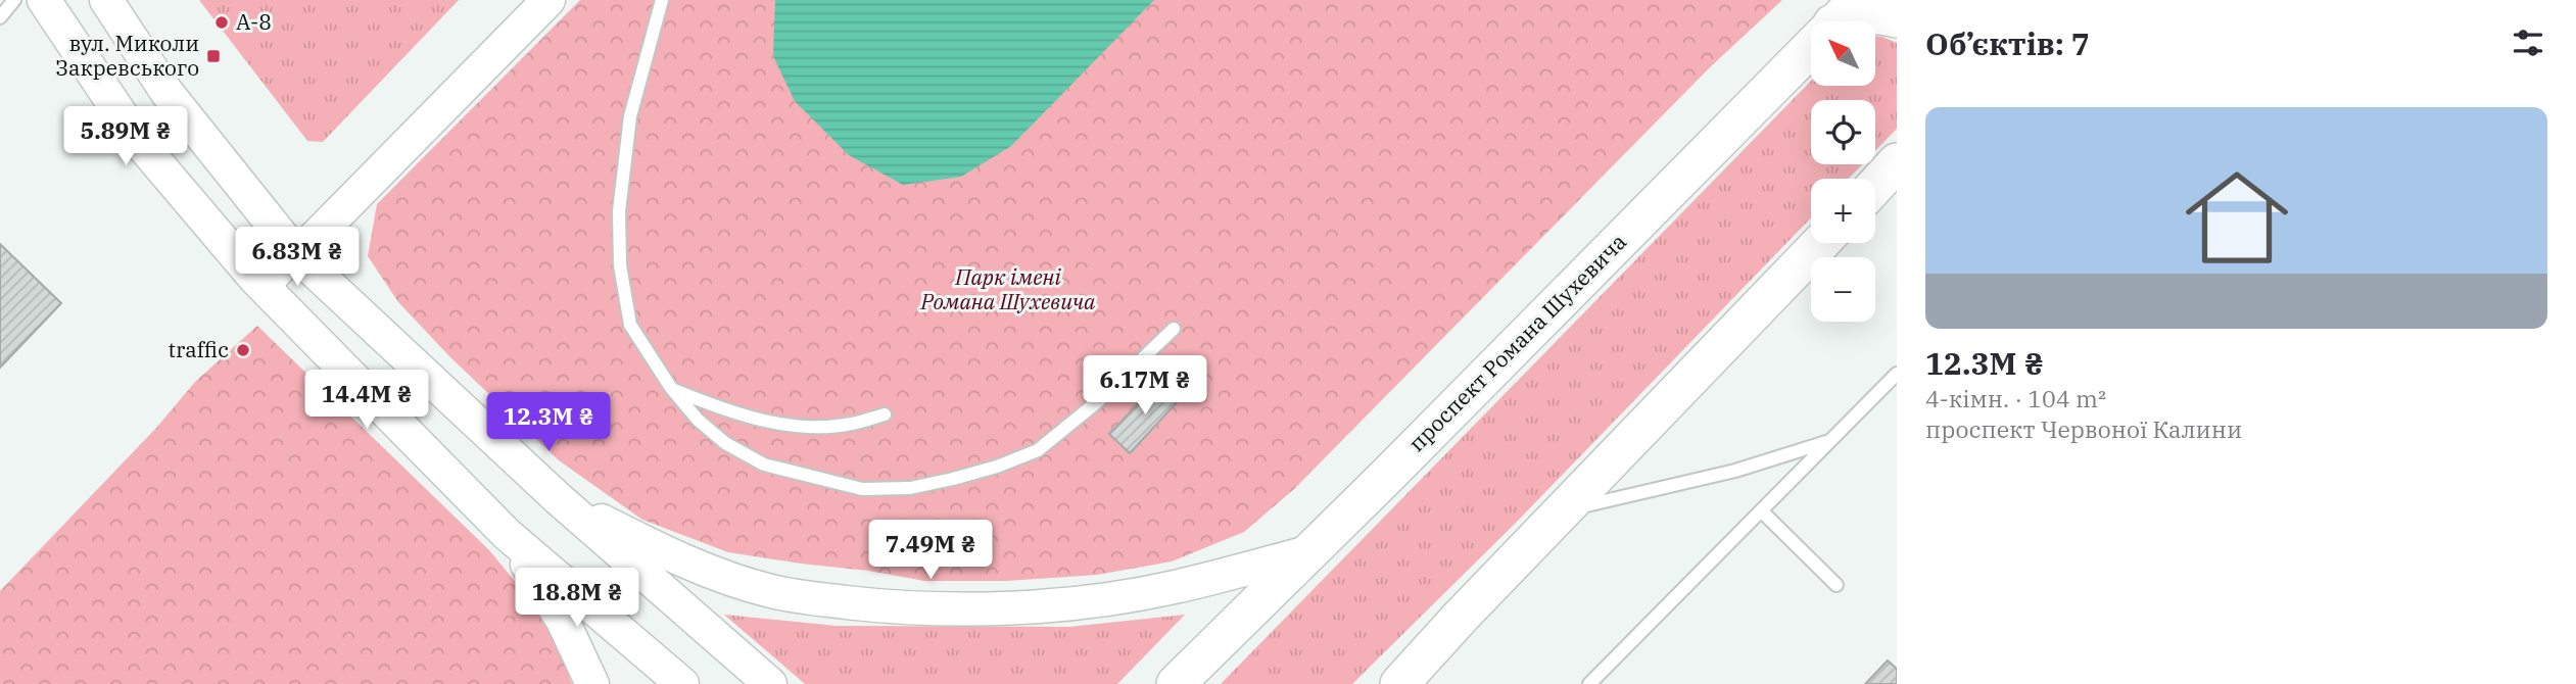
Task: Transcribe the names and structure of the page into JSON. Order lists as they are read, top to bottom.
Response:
{
  "streets": {
    "main road": ["проспект Романа Шухевича"]
  },
  "parks": ["Парк імені Романа Шухевича"],
  "places": {
    "other": ["А-8", "traffic"],
    "transit": ["вул. Миколи Закревського"]
  },
  "north": "top left",
  "page": {
    "heading": "Об’єктів: 7",
    "map_buttons": ["+", "−"],
    "list": [
      {
        "name": "12.3M ₴",
        "note": "4-кімн. · 104 m² · проспект Червоної Калини"
      }
    ],
    "price": [
      "5.89M ₴",
      "6.83M ₴",
      "6.17M ₴",
      "14.4M ₴",
      "12.3M ₴",
      "7.49M ₴",
      "18.8M ₴"
    ]
  }
}
